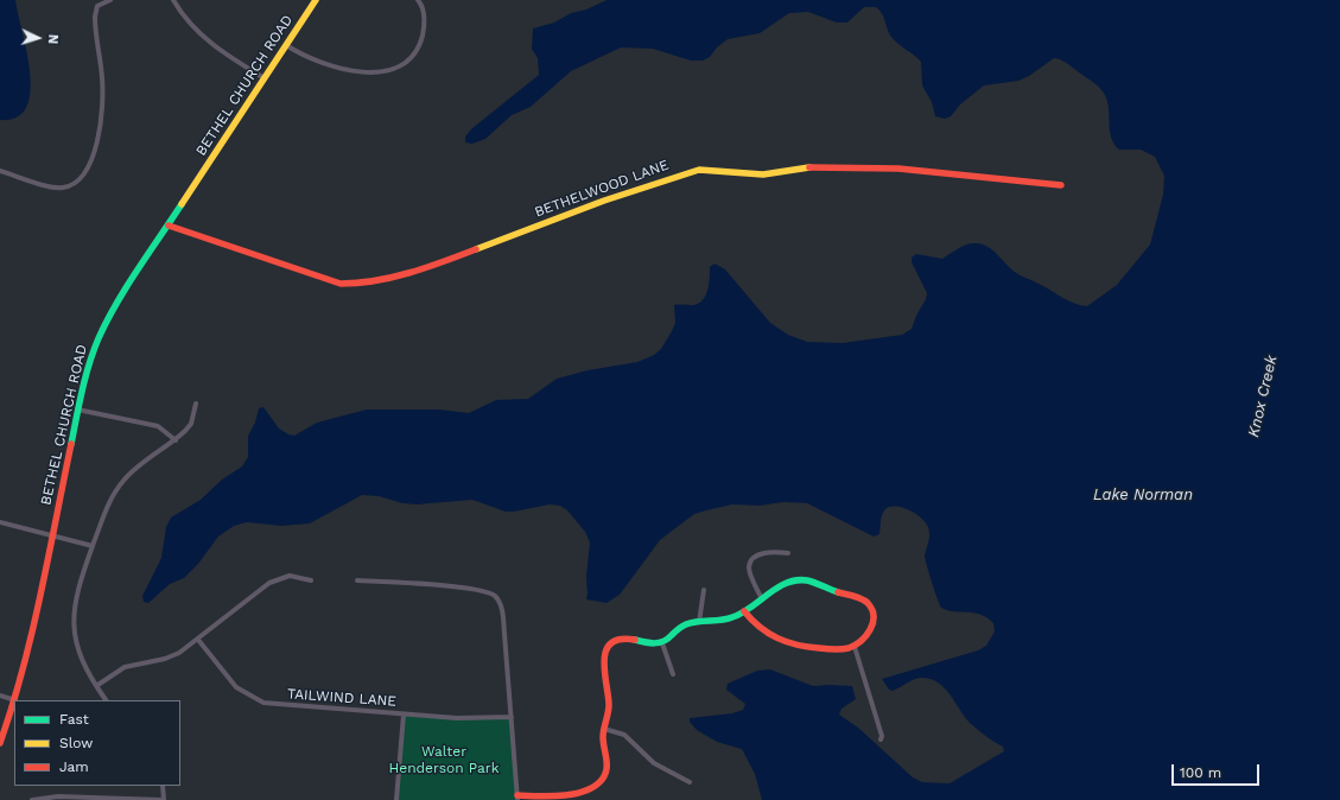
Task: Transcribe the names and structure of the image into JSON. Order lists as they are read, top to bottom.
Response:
{
  "streets": {
    "street": ["BETHEL CHURCH ROAD", "BETHELWOOD LANE", "TAILWIND LANE"]
  },
  "crossings": [
    ["BETHEL CHURCH ROAD", "BETHELWOOD LANE"]
  ],
  "water": ["Knox Creek", "Lake Norman"],
  "parks": ["Walter Henderson Park"],
  "legend": ["Fast", "Slow", "Jam"],
  "scale_bar": "100 m",
  "north": "right"
}
